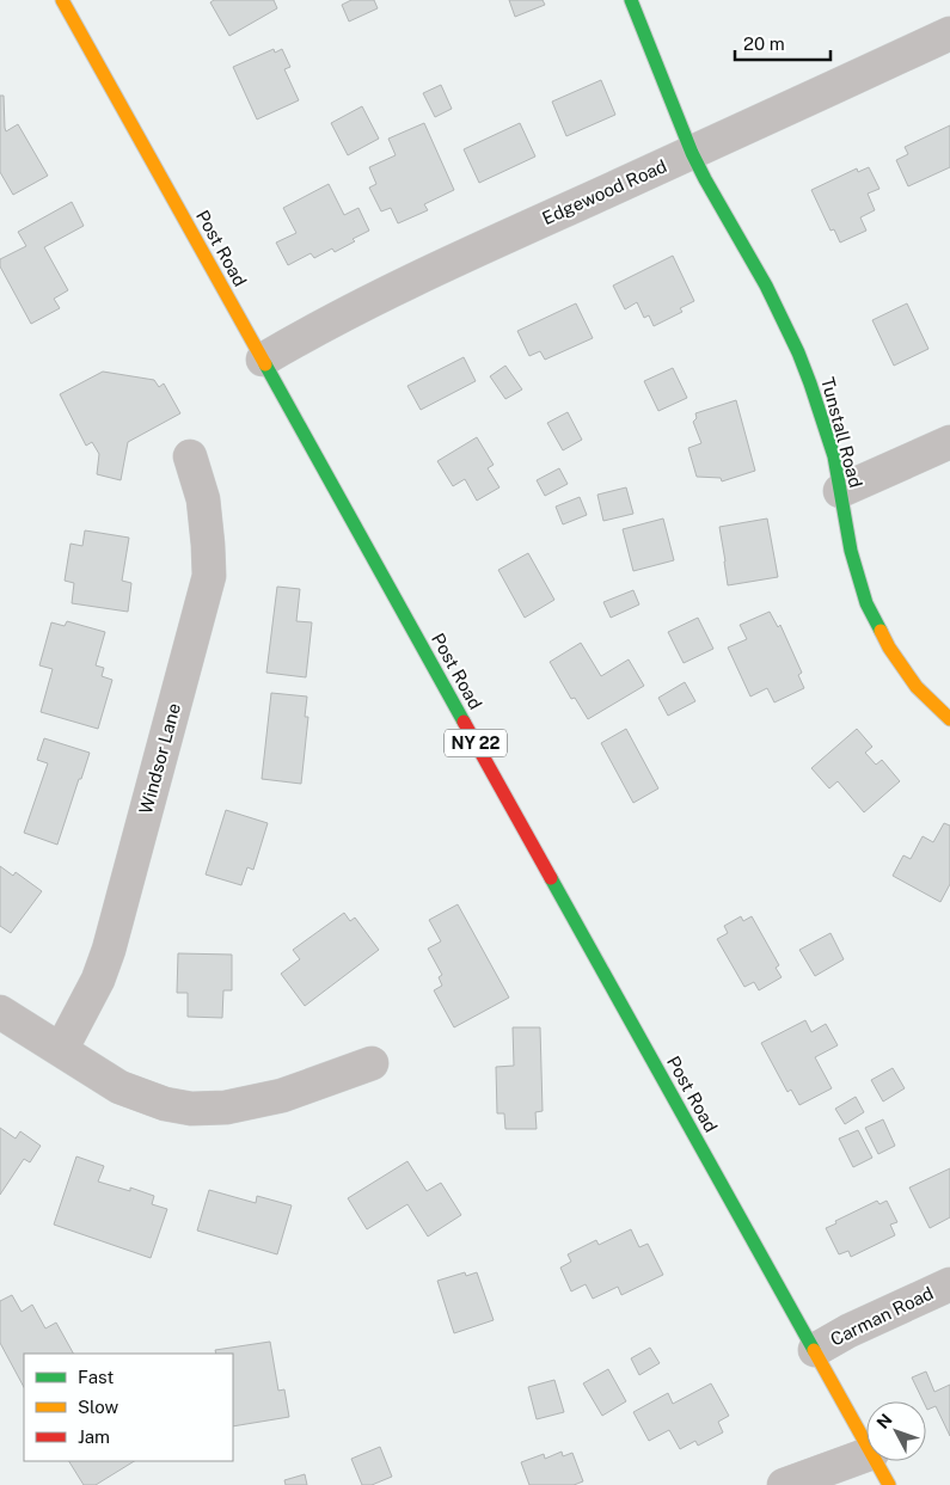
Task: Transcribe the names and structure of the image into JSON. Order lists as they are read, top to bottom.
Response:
{
  "streets": {
    "main road": ["Post Road", "Tunstall Road", "NY 22"],
    "street": ["Edgewood Road", "Windsor Lane", "Carman Road"]
  },
  "crossings": [
    ["Edgewood Road", "Post Road"],
    ["Edgewood Road", "Tunstall Road"],
    ["Post Road", "Carman Road"]
  ],
  "legend": ["Fast", "Slow", "Jam"],
  "scale_bar": "20 m",
  "north": "top left"
}
